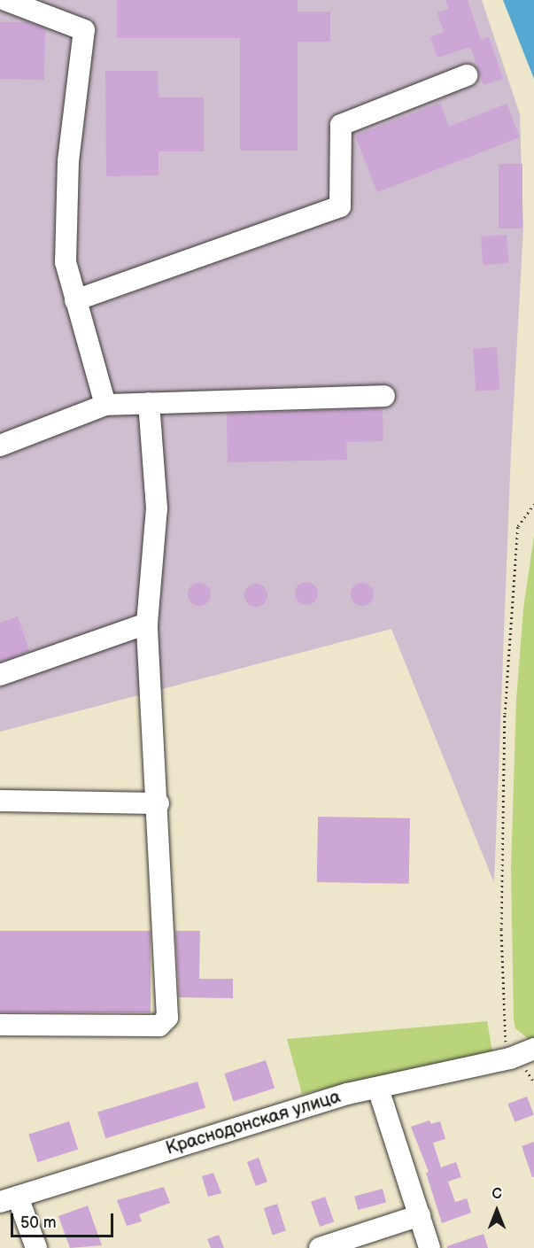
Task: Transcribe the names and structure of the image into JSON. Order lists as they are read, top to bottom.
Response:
{
  "streets": {
    "street": ["Краснодонская улица"]
  },
  "scale_bar": "50 m",
  "north": "top"
}
